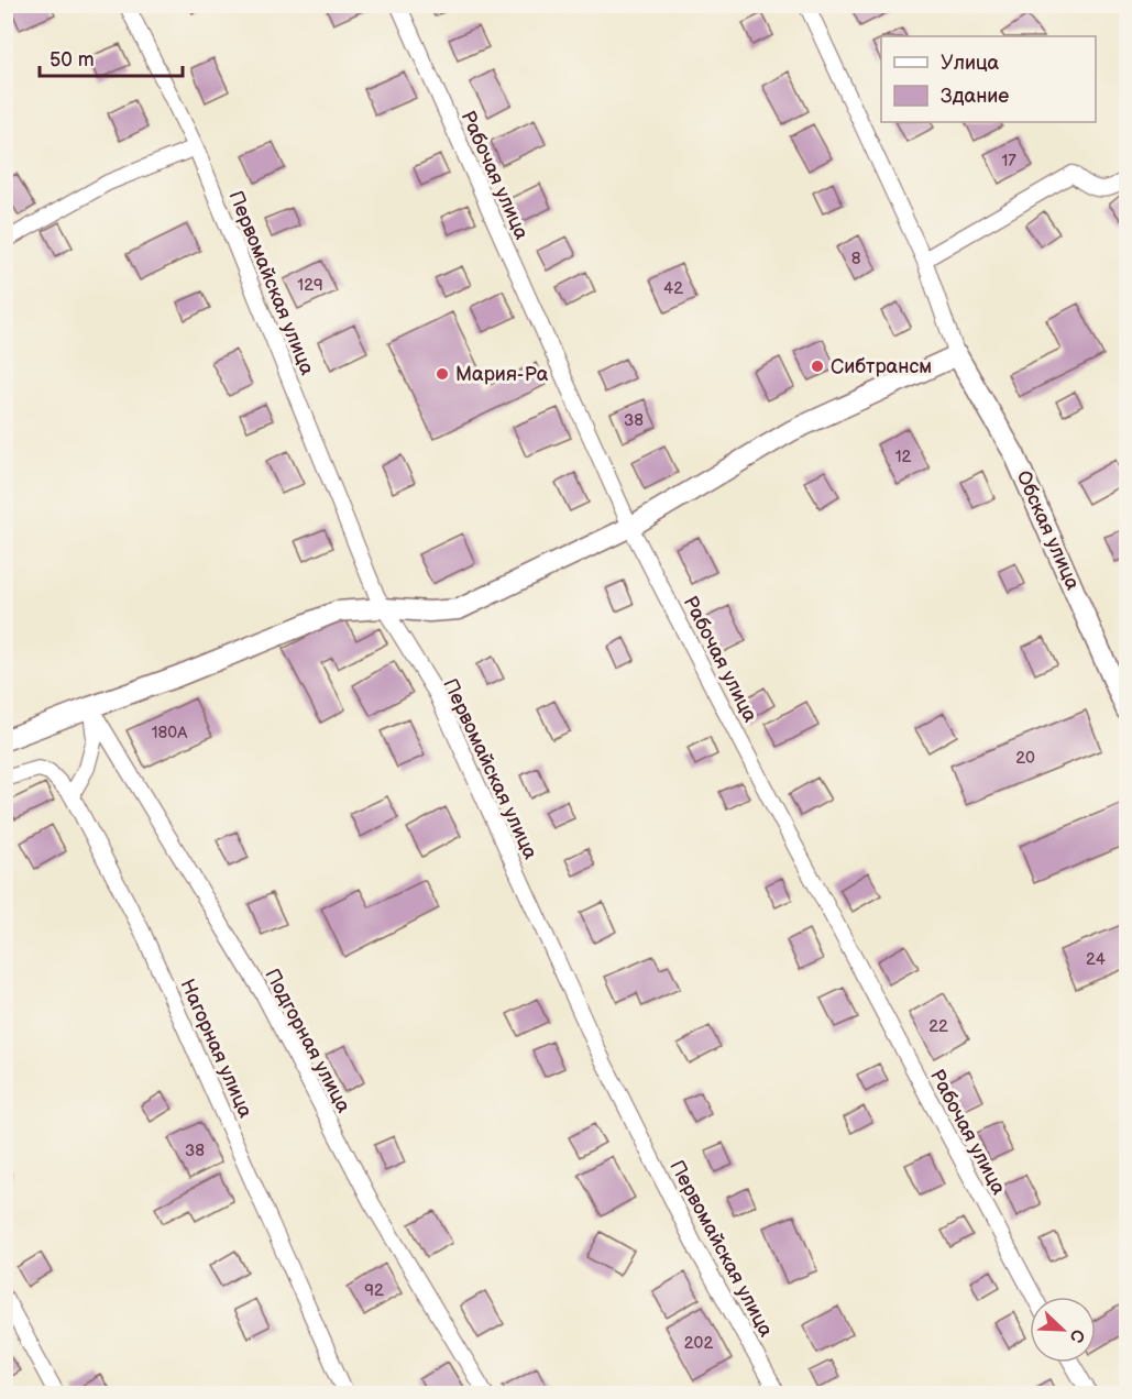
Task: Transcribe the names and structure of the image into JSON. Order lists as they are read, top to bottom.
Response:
{
  "streets": {
    "street": [
      "Рабочая улица",
      "Первомайская улица",
      "Обская улица",
      "Подгорная улица",
      "Нагорная улица"
    ]
  },
  "places": ["Сибтрансм", "Мария-Ра"],
  "house_numbers": [
    "17",
    "8",
    "129",
    "42",
    "38",
    "12",
    "180А",
    "20",
    "24",
    "22",
    "38",
    "92",
    "202"
  ],
  "legend": ["Улица", "Здание"],
  "scale_bar": "50 m",
  "north": "bottom right"
}
